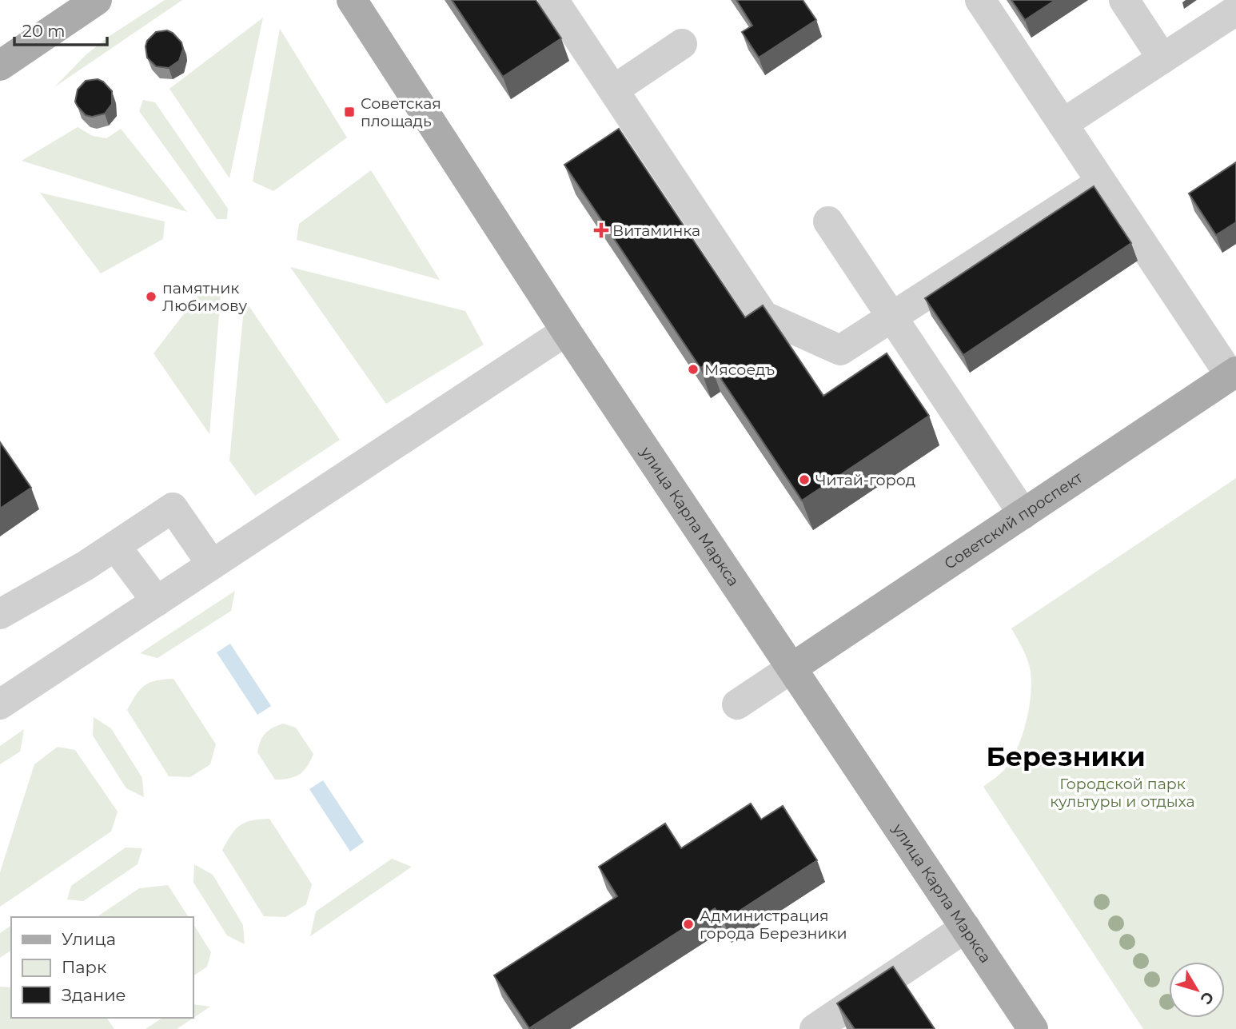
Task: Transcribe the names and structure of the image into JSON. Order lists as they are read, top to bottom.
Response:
{
  "streets": {
    "main road": ["улица Карла Маркса", "Советский проспект"]
  },
  "crossings": [
    ["улица Карла Маркса", "Советский проспект"]
  ],
  "districts": ["Березники"],
  "parks": ["Городской парк культуры и отдыха"],
  "places": {
    "transit": ["Советская площадь"],
    "health": ["Витаминка"],
    "other": [
      "памятник Любимову",
      "Мясоедъ",
      "Читай-город",
      "Администрация города Березники"
    ]
  },
  "legend": ["Улица", "Парк", "Здание"],
  "scale_bar": "20 m",
  "north": "bottom right"
}
